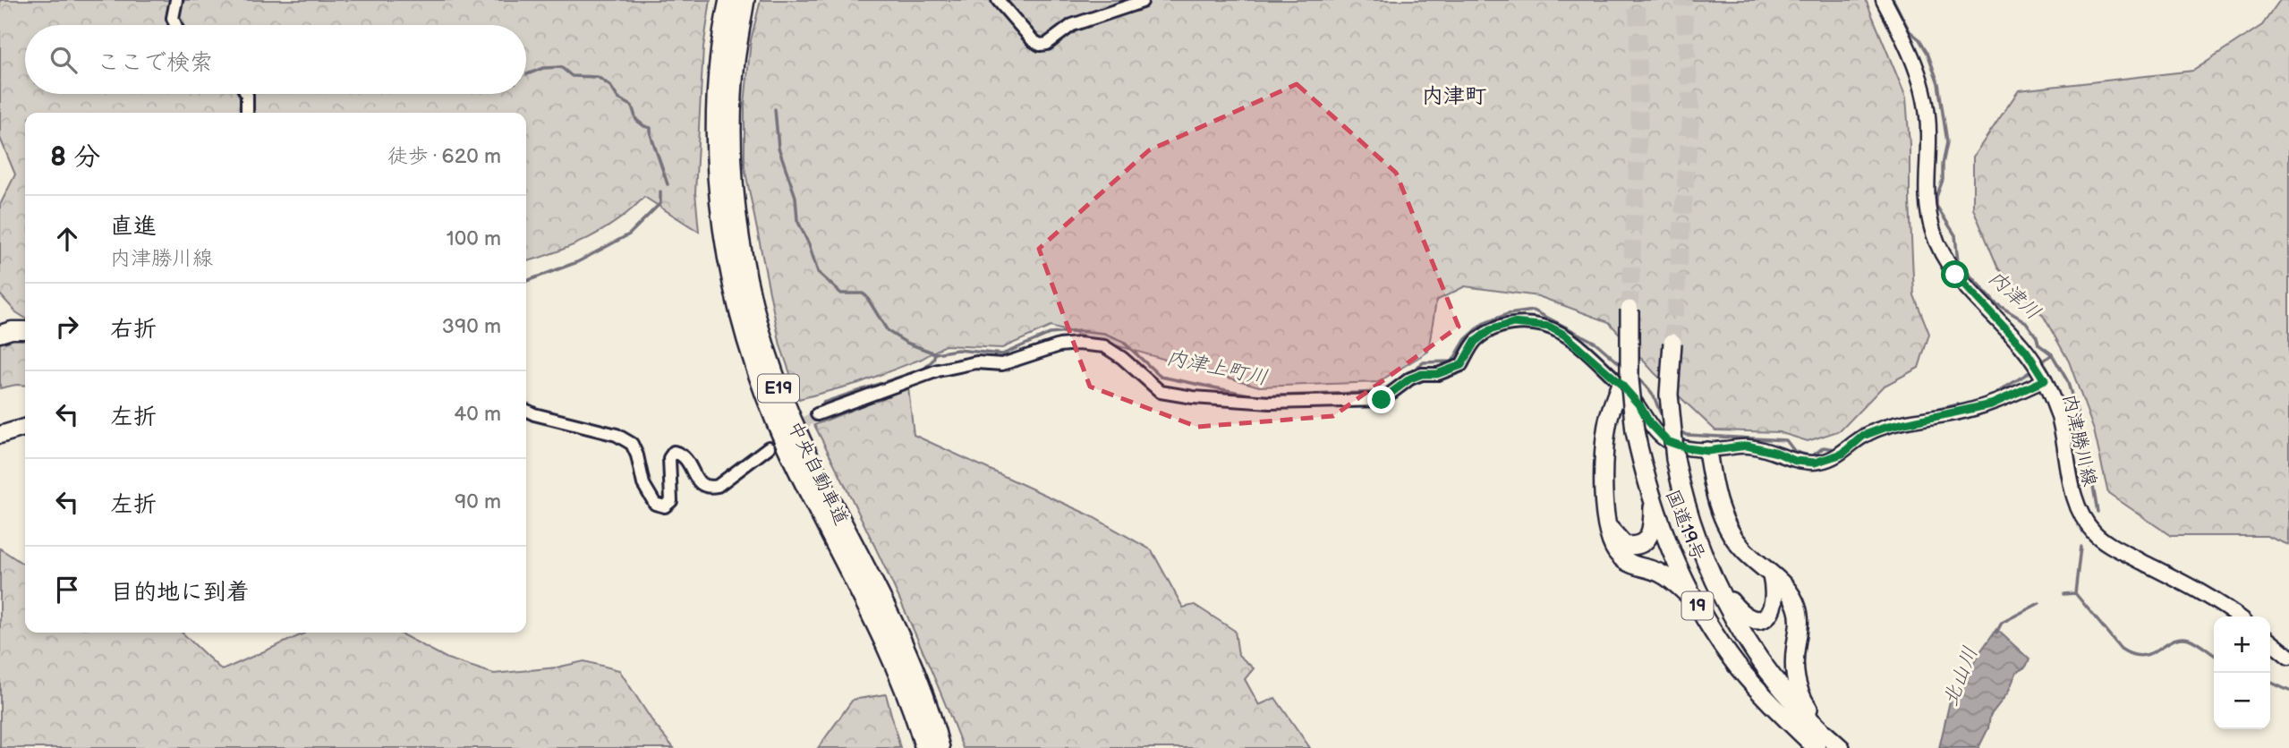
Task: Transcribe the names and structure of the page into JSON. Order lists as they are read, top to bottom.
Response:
{
  "streets": {
    "highway": [
      "E19",
      "中央自動車道",
      "国道19号",
      "19"
    ],
    "main road": ["内津勝川線"]
  },
  "districts": ["内津町"],
  "water": ["内津川", "内津上町川", "北山川"],
  "page": {
    "search": "ここで検索",
    "heading": ["8 分", "徒歩 · 620 m"],
    "list": [
      ["直進", "内津勝川線", "100 m"],
      ["右折", "390 m"],
      ["左折", "40 m"],
      ["左折", "90 m"],
      "目的地に到着"
    ],
    "map_buttons": ["+", "−"]
  }
}
